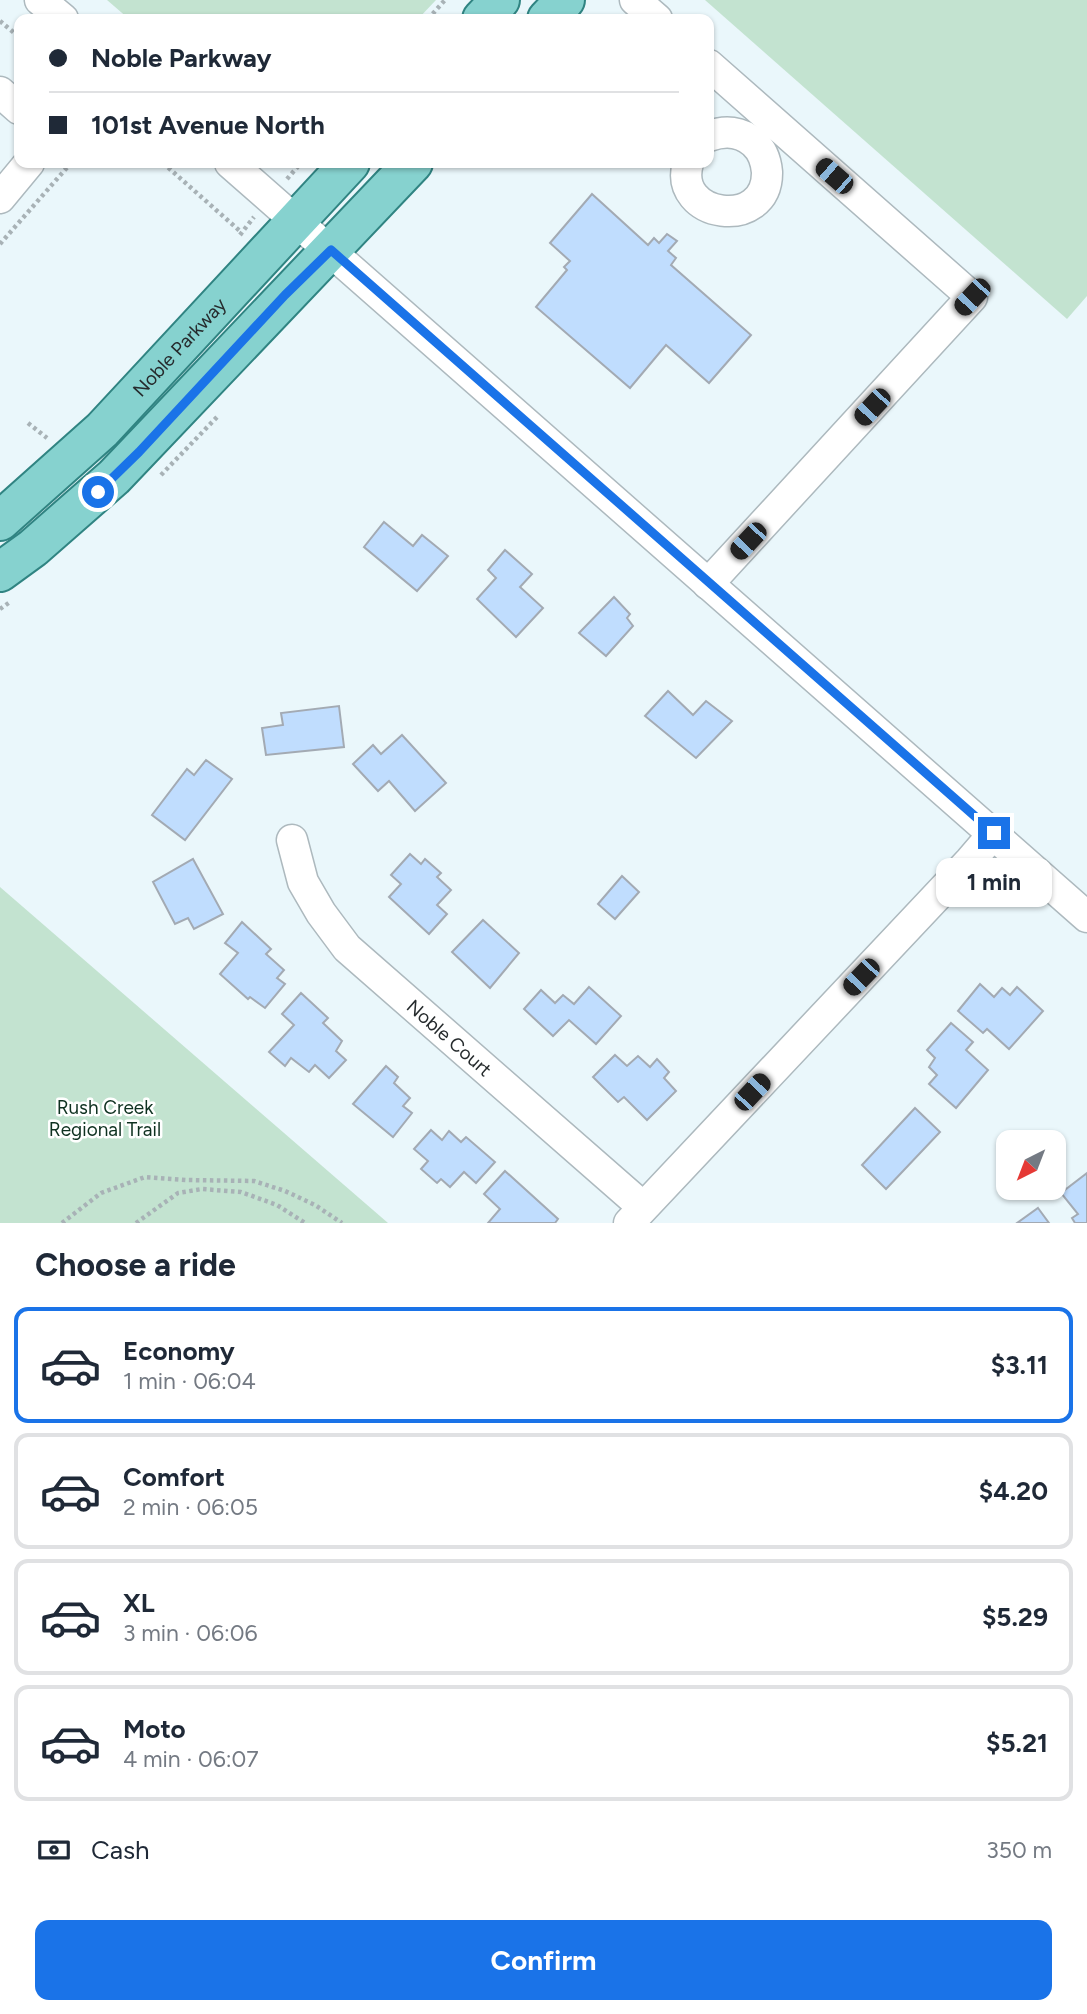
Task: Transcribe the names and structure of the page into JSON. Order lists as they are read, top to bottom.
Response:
{
  "streets": {
    "main road": ["Noble Parkway"],
    "street": ["Noble Court"]
  },
  "parks": ["Rush Creek Regional Trail"],
  "north": "bottom left",
  "page": {
    "banner": ["Noble Parkway", "101st Avenue North"],
    "bubble": "1 min",
    "heading": "Choose a ride",
    "list": [
      {
        "name": "Economy",
        "note": "1 min · 06:04",
        "value": "$3.11"
      },
      {
        "name": "Comfort",
        "note": "2 min · 06:05",
        "value": "$4.20"
      },
      {
        "name": "XL",
        "note": "3 min · 06:06",
        "value": "$5.29"
      },
      {
        "name": "Moto",
        "note": "4 min · 06:07",
        "value": "$5.21"
      }
    ],
    "pay": ["Cash", "350 m"],
    "buttons": "Confirm"
  }
}
